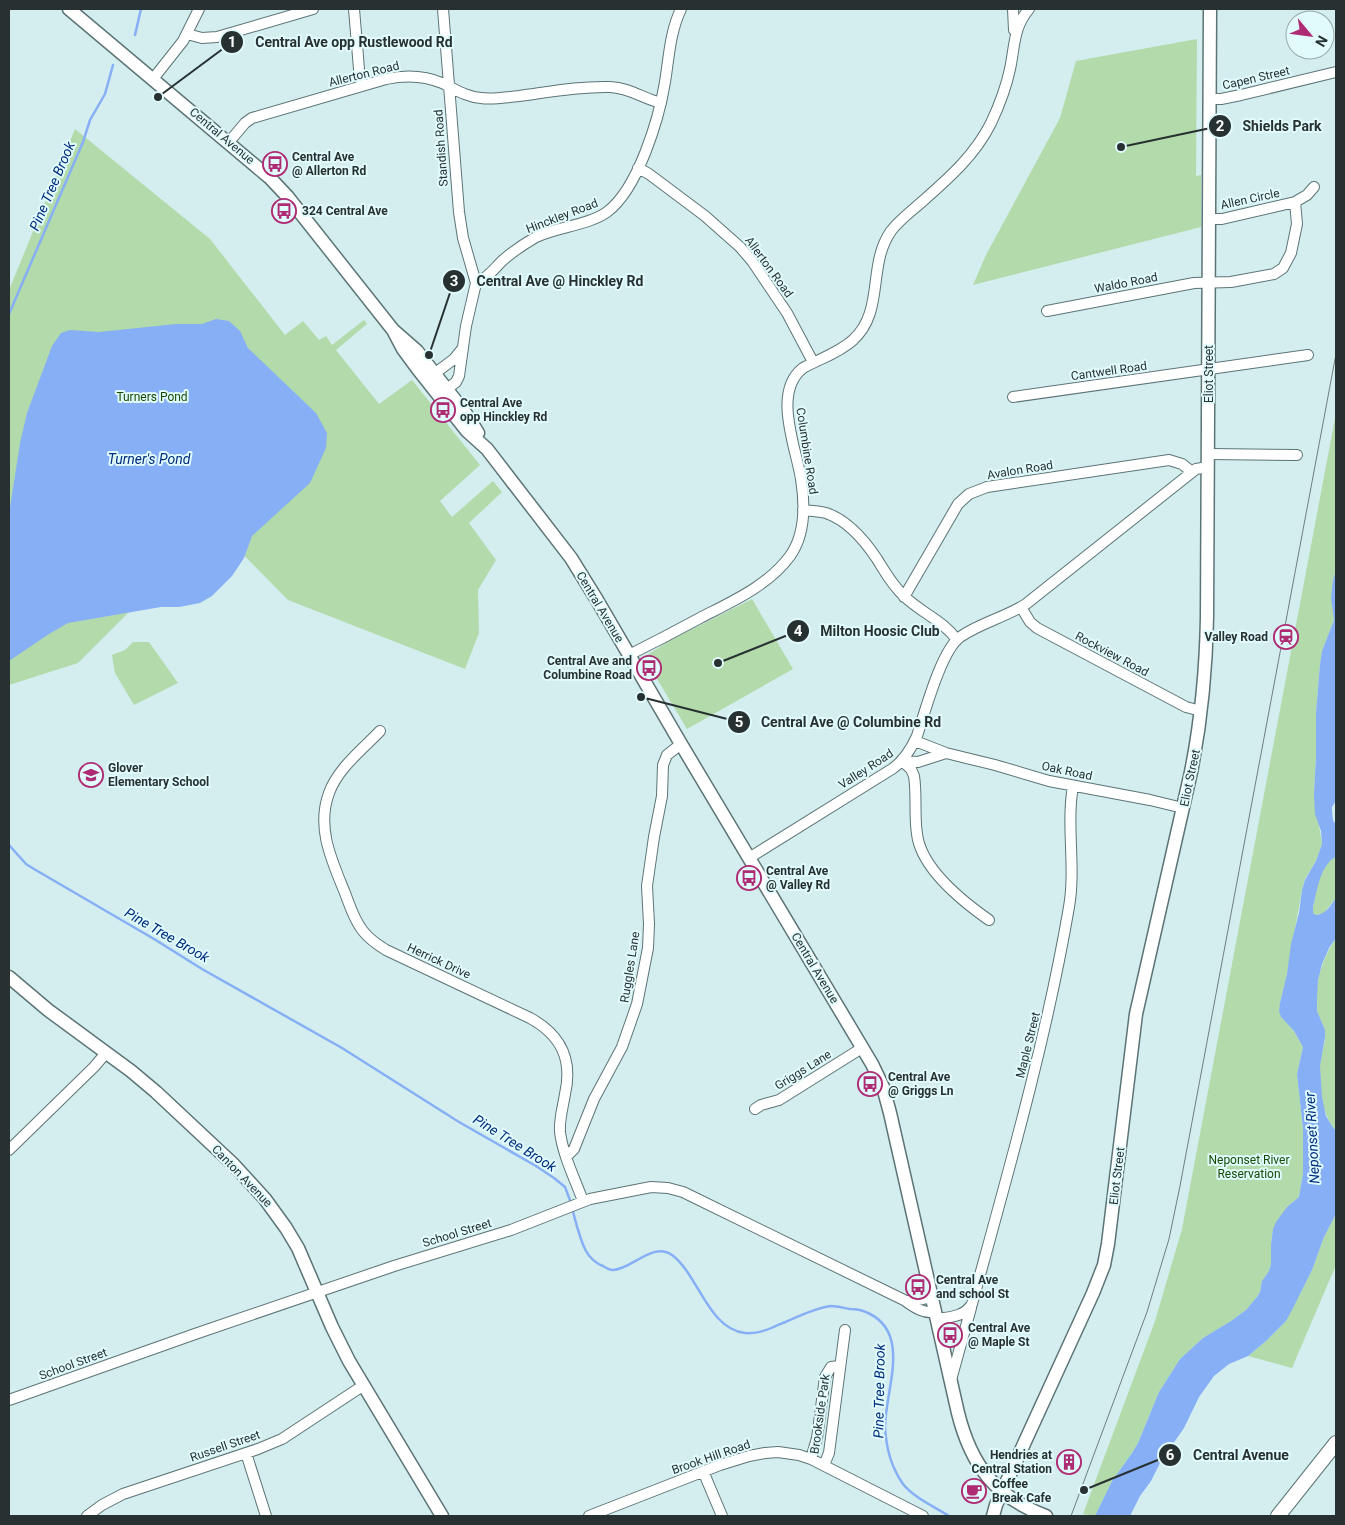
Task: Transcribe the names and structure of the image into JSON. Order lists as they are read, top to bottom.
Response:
{
  "streets": {
    "street": [
      "Allerton Road",
      "Capen Street",
      "Central Avenue",
      "Standish Road",
      "Allen Circle",
      "Hinckley Road",
      "Waldo Road",
      "Cantwell Road",
      "Eliot Street",
      "Columbine Road",
      "Avalon Road",
      "Rockview Road",
      "Valley Road",
      "Oak Road",
      "Herrick Drive",
      "Ruggles Lane",
      "Maple Street",
      "Griggs Lane",
      "Canton Avenue",
      "School Street",
      "Brookside Park",
      "Russell Street",
      "Brook Hill Road"
    ]
  },
  "crossings": [
    ["Allerton Road", "Central Avenue"],
    ["Allerton Road", "Standish Road"],
    ["Allerton Road", "Hinckley Road"],
    ["Allerton Road", "Columbine Road"],
    ["Capen Street", "Eliot Street"],
    ["Central Avenue", "Eliot Street"],
    ["Central Avenue", "Columbine Road"],
    ["Central Avenue", "Valley Road"],
    ["Central Avenue", "Ruggles Lane"],
    ["Central Avenue", "Maple Street"],
    ["Central Avenue", "Griggs Lane"],
    ["Central Avenue", "School Street"],
    ["Standish Road", "Hinckley Road"],
    ["Allen Circle", "Waldo Road"],
    ["Allen Circle", "Eliot Street"],
    ["Waldo Road", "Eliot Street"],
    ["Cantwell Road", "Eliot Street"],
    ["Eliot Street", "Rockview Road"],
    ["Eliot Street", "Valley Road"],
    ["Eliot Street", "Oak Road"],
    ["Avalon Road", "Valley Road"],
    ["Rockview Road", "Valley Road"],
    ["Valley Road", "Oak Road"],
    ["Oak Road", "Maple Street"],
    ["Herrick Drive", "Ruggles Lane"],
    ["Herrick Drive", "School Street"],
    ["Canton Avenue", "School Street"],
    ["Canton Avenue", "Russell Street"],
    ["Brookside Park", "Brook Hill Road"]
  ],
  "water": ["Pine Tree Brook", "Turner's Pond", "Neponset River"],
  "parks": ["Turners Pond", "Neponset River Reservation"],
  "places": {
    "other": [
      "Central Ave opp Rustlewood Rd",
      "Shields Park",
      "Central Ave @ Hinckley Rd",
      "Milton Hoosic Club",
      "Central Ave @ Columbine Rd",
      "Central Avenue"
    ],
    "bus stop": [
      "Central Ave @ Allerton Rd",
      "324 Central Ave",
      "Central Ave opp Hinckley Rd",
      "Central Ave and Columbine Road",
      "Central Ave @ Valley Rd",
      "Central Ave @ Griggs Ln",
      "Central Ave and school St",
      "Central Ave @ Maple St"
    ],
    "station": ["Valley Road"],
    "school or university": ["Glover Elementary School"],
    "building": ["Hendries at Central Station"],
    "cafe": ["Coffee Break Cafe"]
  },
  "north": "bottom right"
}
